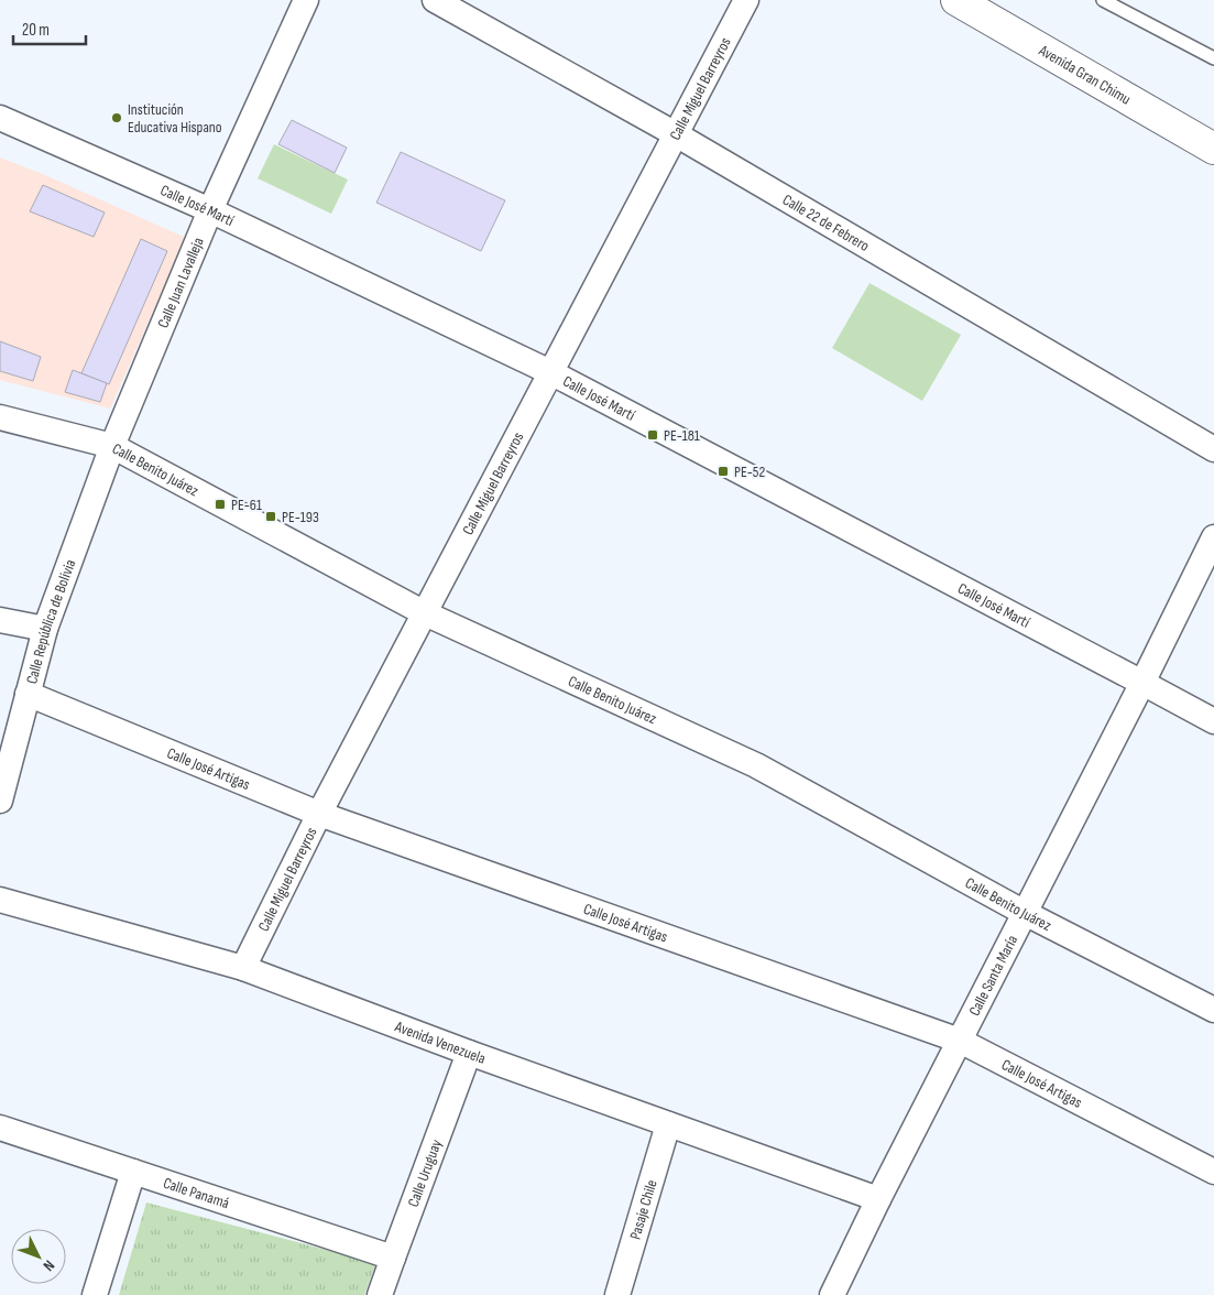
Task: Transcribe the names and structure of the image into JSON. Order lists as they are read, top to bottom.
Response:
{
  "streets": {
    "street": [
      "Avenida Gran Chimu",
      "Calle Miguel Barreyros",
      "Calle José Martí",
      "Calle 22 de Febrero",
      "Calle Juan Lavalleja",
      "Calle Benito Juárez",
      "Calle República de Bolivia",
      "Calle José Artigas",
      "Calle Santa María",
      "Avenida Venezuela",
      "Calle Uruguay",
      "Calle Panamá",
      "Pasaje Chile"
    ]
  },
  "crossings": [
    ["Calle Miguel Barreyros", "Calle José Martí"],
    ["Calle Miguel Barreyros", "Calle 22 de Febrero"],
    ["Calle Miguel Barreyros", "Calle Benito Juárez"],
    ["Calle Miguel Barreyros", "Calle José Artigas"],
    ["Calle Miguel Barreyros", "Avenida Venezuela"],
    ["Calle José Martí", "Calle Juan Lavalleja"],
    ["Calle José Martí", "Calle Santa María"],
    ["Calle Juan Lavalleja", "Calle Benito Juárez"],
    ["Calle Juan Lavalleja", "Calle República de Bolivia"],
    ["Calle Benito Juárez", "Calle República de Bolivia"],
    ["Calle Benito Juárez", "Calle Santa María"],
    ["Calle República de Bolivia", "Calle José Artigas"],
    ["Calle José Artigas", "Calle Santa María"],
    ["Calle Santa María", "Avenida Venezuela"],
    ["Avenida Venezuela", "Calle Uruguay"],
    ["Avenida Venezuela", "Pasaje Chile"],
    ["Calle Uruguay", "Calle Panamá"]
  ],
  "places": {
    "other": ["Institución Educativa Hispano"],
    "transit": [
      "PE-181",
      "PE-52",
      "PE-61",
      "PE-193"
    ]
  },
  "scale_bar": "20 m",
  "north": "bottom right"
}
